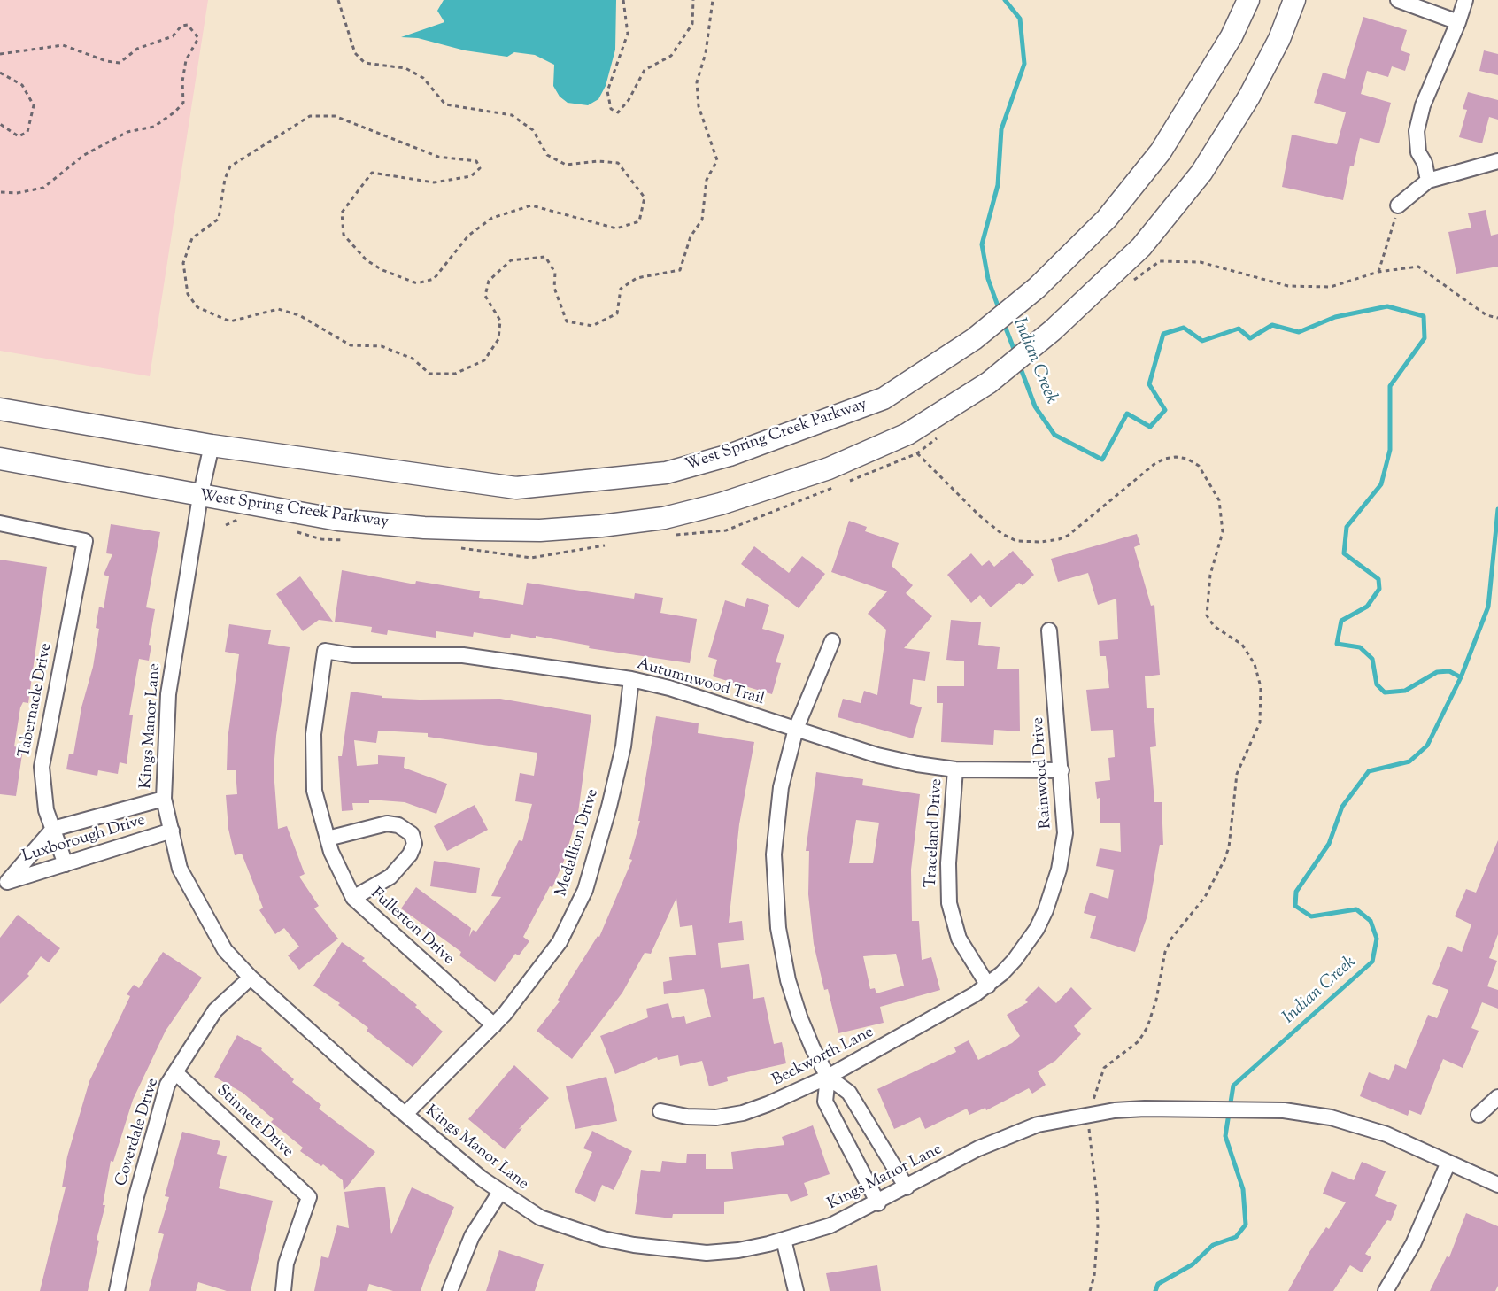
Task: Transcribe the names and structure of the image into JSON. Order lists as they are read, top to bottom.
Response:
{
  "streets": {
    "main road": ["West Spring Creek Parkway"],
    "street": [
      "Autumnwood Trail",
      "Tabernacle Drive",
      "Kings Manor Lane",
      "Rainwood Drive",
      "Traceland Drive",
      "Luxborough Drive",
      "Medallion Drive",
      "Fullerton Drive",
      "Beckworth Lane",
      "Stinnett Drive",
      "Coverdale Drive"
    ]
  },
  "crossings": [
    ["West Spring Creek Parkway", "Kings Manor Lane"],
    ["Autumnwood Trail", "Rainwood Drive"],
    ["Autumnwood Trail", "Traceland Drive"],
    ["Autumnwood Trail", "Medallion Drive"],
    ["Autumnwood Trail", "Fullerton Drive"],
    ["Tabernacle Drive", "Luxborough Drive"],
    ["Kings Manor Lane", "Luxborough Drive"],
    ["Kings Manor Lane", "Medallion Drive"],
    ["Kings Manor Lane", "Coverdale Drive"],
    ["Rainwood Drive", "Traceland Drive"],
    ["Rainwood Drive", "Beckworth Lane"],
    ["Traceland Drive", "Beckworth Lane"],
    ["Medallion Drive", "Fullerton Drive"],
    ["Stinnett Drive", "Coverdale Drive"]
  ],
  "water": ["Indian Creek"]
}
